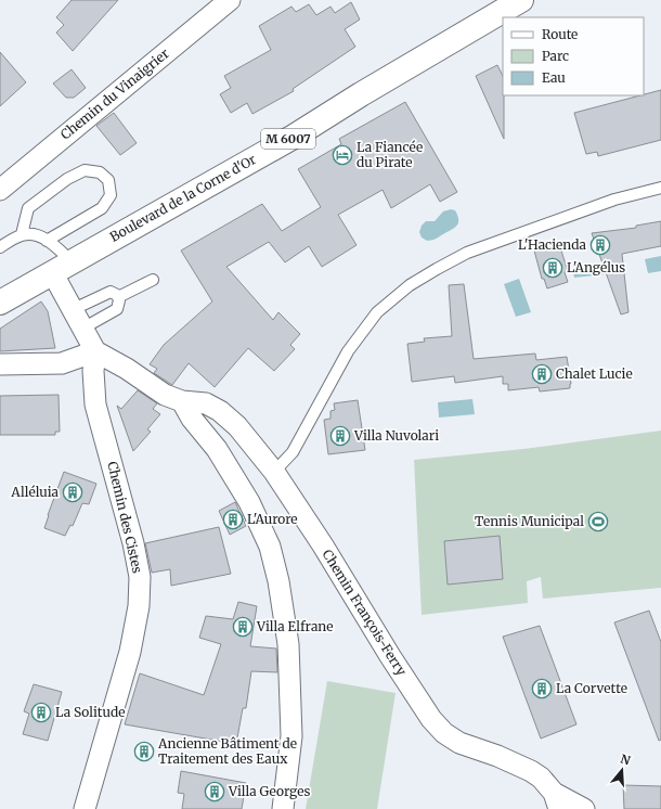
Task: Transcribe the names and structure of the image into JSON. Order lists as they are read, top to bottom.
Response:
{
  "streets": {
    "main road": ["M 6007", "Boulevard de la Corne d'Or"],
    "street": ["Chemin du Vinaigrier", "Chemin des Cistes", "Chemin François-Ferry"]
  },
  "crossings": [
    ["Chemin des Cistes", "Chemin François-Ferry"]
  ],
  "places": {
    "hotel": ["La Fiancée du Pirate"],
    "building": [
      "L'Hacienda",
      "L'Angélus",
      "Chalet Lucie",
      "Villa Nuvolari",
      "Alléluia",
      "L'Aurore",
      "Villa Elfrane",
      "La Corvette",
      "La Solitude",
      "Ancienne Bâtiment de Traitement des Eaux",
      "Villa Georges"
    ],
    "sports": ["Tennis Municipal"]
  },
  "legend": ["Route", "Parc", "Eau"],
  "north": "top"
}
